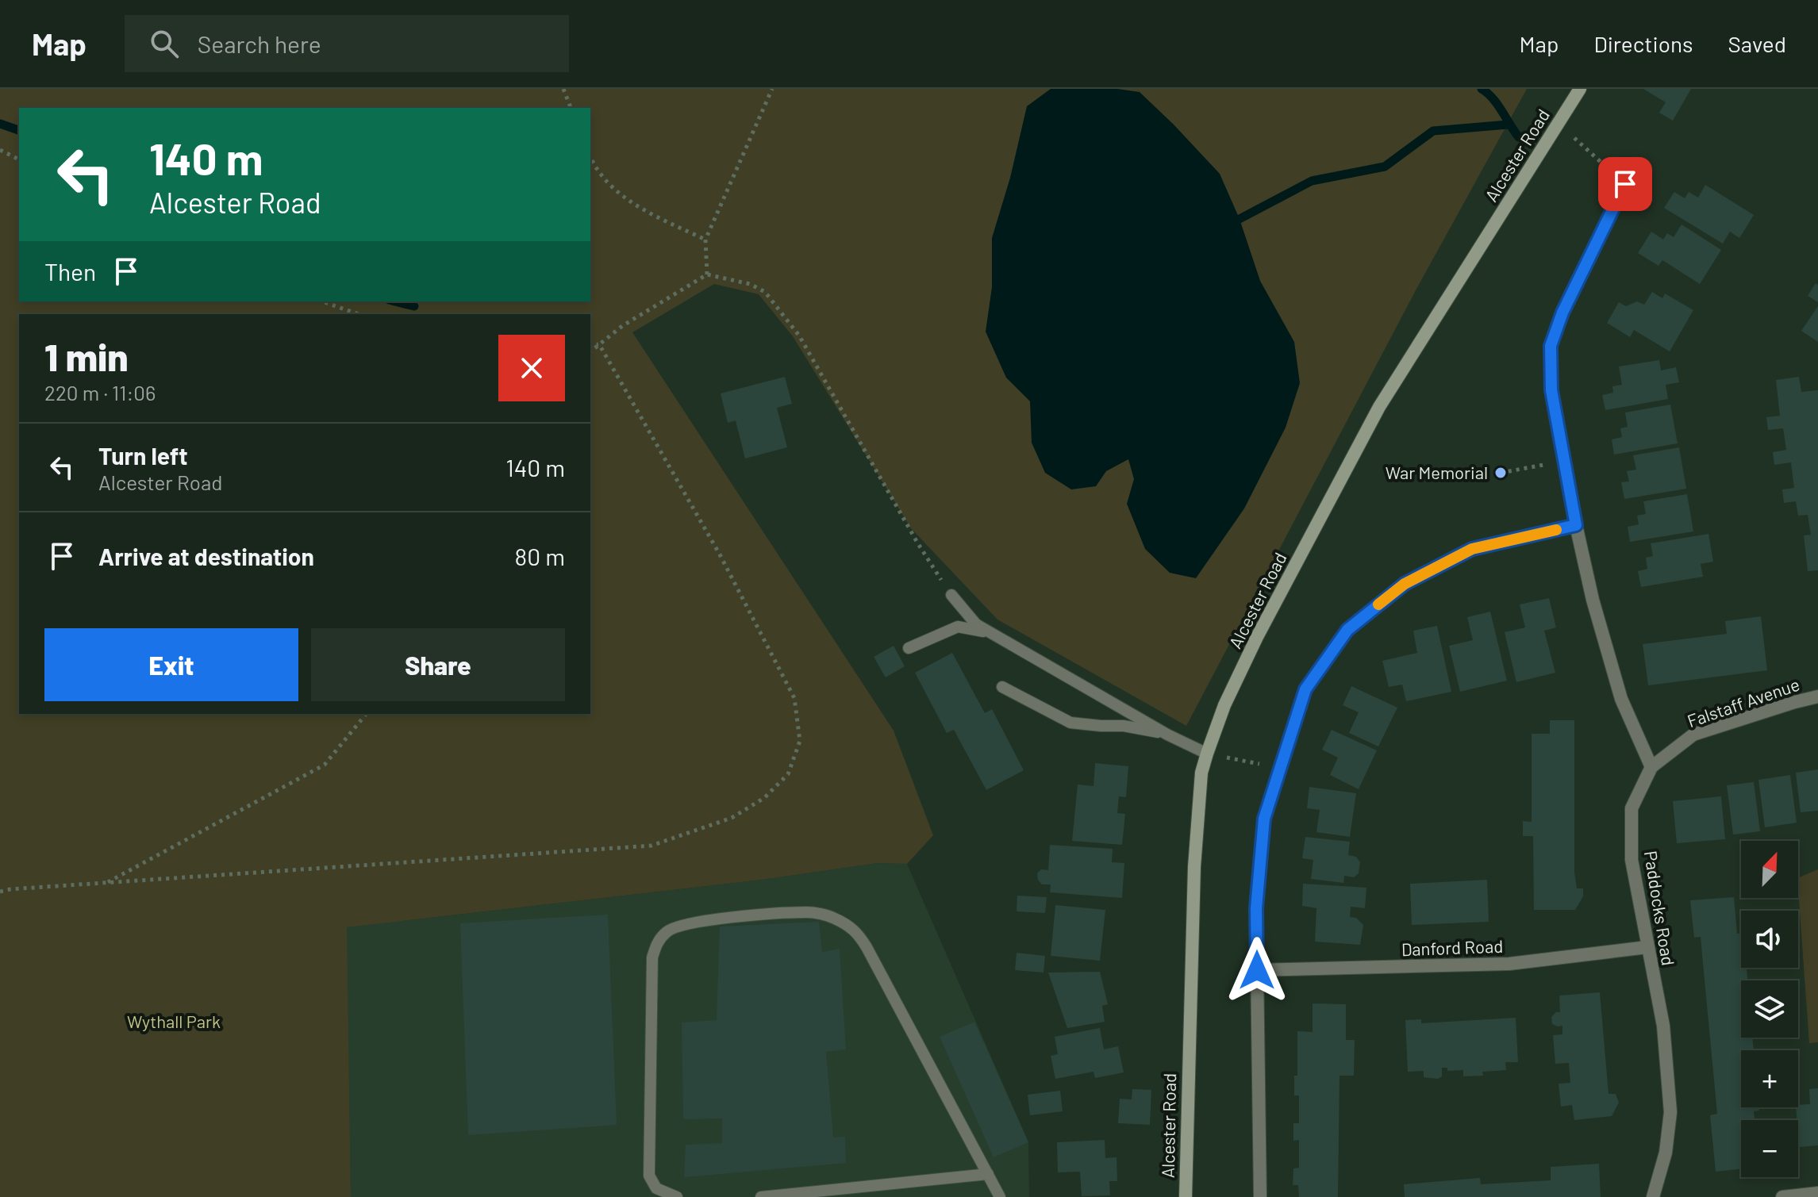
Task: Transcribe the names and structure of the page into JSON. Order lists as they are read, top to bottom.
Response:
{
  "streets": {
    "street": [
      "Alcester Road",
      "Falstaff Avenue",
      "Paddocks Road",
      "Danford Road"
    ]
  },
  "crossings": [
    ["Falstaff Avenue", "Paddocks Road"],
    ["Paddocks Road", "Danford Road"]
  ],
  "parks": ["Wythall Park"],
  "places": ["War Memorial"],
  "north": "top right",
  "page": {
    "header": "Map",
    "search": "Search here",
    "nav": ["Map", "Directions", "Saved"],
    "turn": ["140 m", "Alcester Road"],
    "then": "Then",
    "heading": ["1 min", "220 m · 11:06"],
    "list": [
      {
        "name": "Turn left",
        "note": "Alcester Road",
        "value": "140 m"
      },
      {
        "name": "Arrive at destination",
        "value": "80 m"
      }
    ],
    "buttons": ["Exit", "Share"],
    "map_buttons": ["+", "−"]
  }
}
